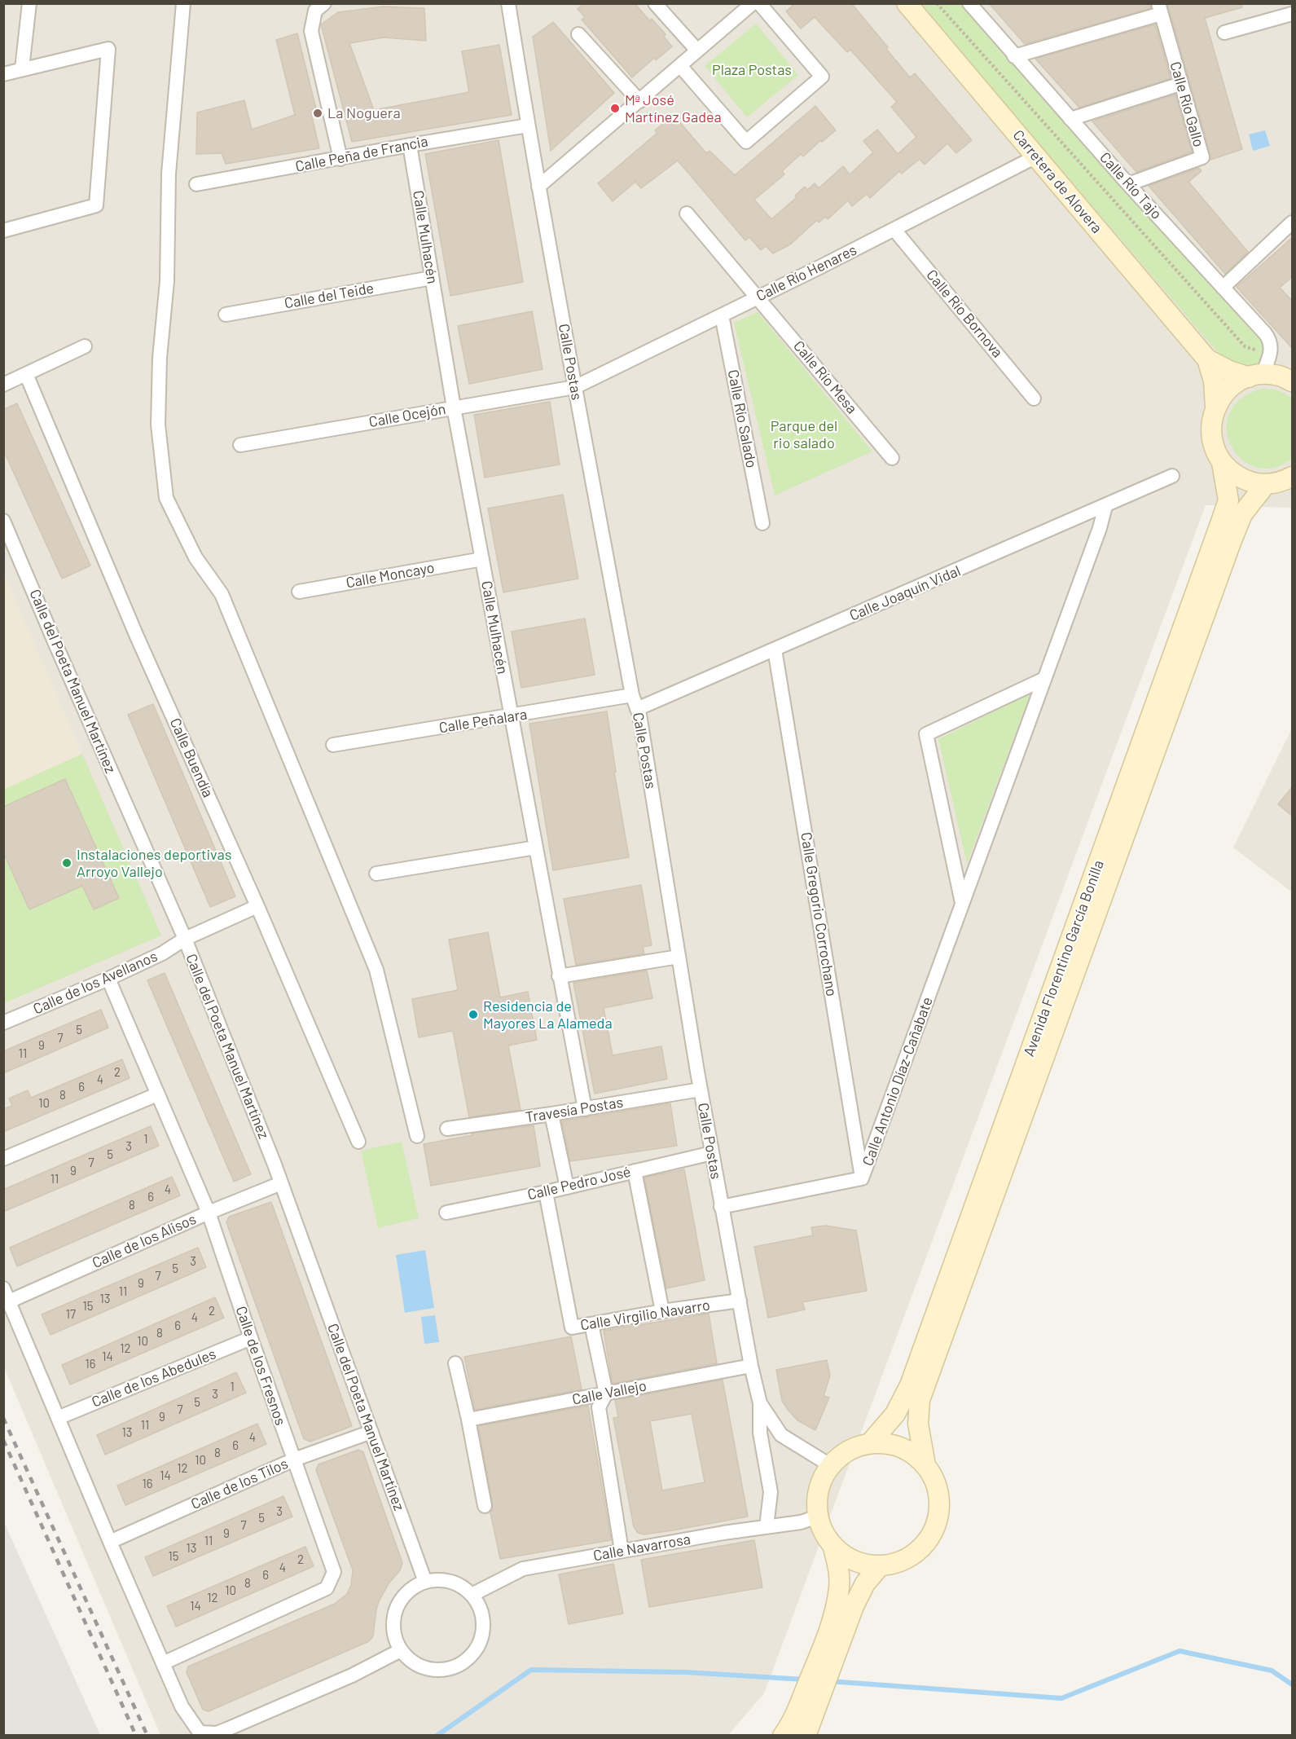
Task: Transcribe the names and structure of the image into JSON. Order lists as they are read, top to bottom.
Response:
{
  "streets": {
    "street": [
      "Calle Río Gallo",
      "Calle Peña de Francia",
      "Carretera de Alovera",
      "Calle Río Tajo",
      "Calle Mulhacén",
      "Calle Río Henares",
      "Calle del Teide",
      "Calle Río Bornova",
      "Calle Postas",
      "Calle Río Mesa",
      "Calle Ocejón",
      "Calle Río Salado",
      "Calle Moncayo",
      "Calle Joaquín Vidal",
      "Calle del Poeta Manuel Martínez",
      "Calle Peñalara",
      "Calle Buendía",
      "Calle Gregorio Corrochano",
      "Avenida Florentino García Bonilla",
      "Calle de los Avellanos",
      "Calle Antonio Díaz-Cañabate",
      "Travesía Postas",
      "Calle Pedro José",
      "Calle de los Alisos",
      "Calle Virgilio Navarro",
      "Calle de los Fresnos",
      "Calle de los Abedules",
      "Calle Vallejo",
      "Calle de los Tilos",
      "Calle Navarrosa"
    ]
  },
  "crossings": [
    ["Calle Río Gallo", "Calle Río Tajo"],
    ["Calle Peña de Francia", "Calle Mulhacén"],
    ["Calle Peña de Francia", "Calle Postas"],
    ["Carretera de Alovera", "Calle Río Henares"],
    ["Carretera de Alovera", "Avenida Florentino García Bonilla"],
    ["Calle Mulhacén", "Calle del Teide"],
    ["Calle Mulhacén", "Calle Ocejón"],
    ["Calle Mulhacén", "Calle Moncayo"],
    ["Calle Mulhacén", "Calle Peñalara"],
    ["Calle Mulhacén", "Travesía Postas"],
    ["Calle Río Henares", "Calle Río Bornova"],
    ["Calle Río Henares", "Calle Postas"],
    ["Calle Río Henares", "Calle Río Mesa"],
    ["Calle Río Henares", "Calle Ocejón"],
    ["Calle Río Henares", "Calle Río Salado"],
    ["Calle Postas", "Calle Ocejón"],
    ["Calle Postas", "Calle Joaquín Vidal"],
    ["Calle Postas", "Calle Peñalara"],
    ["Calle Postas", "Avenida Florentino García Bonilla"],
    ["Calle Postas", "Calle Antonio Díaz-Cañabate"],
    ["Calle Postas", "Travesía Postas"],
    ["Calle Postas", "Calle Pedro José"],
    ["Calle Postas", "Calle Virgilio Navarro"],
    ["Calle Postas", "Calle Vallejo"],
    ["Calle Postas", "Calle Navarrosa"],
    ["Calle Joaquín Vidal", "Calle Gregorio Corrochano"],
    ["Calle Joaquín Vidal", "Calle Antonio Díaz-Cañabate"],
    ["Calle del Poeta Manuel Martínez", "Calle de los Avellanos"],
    ["Calle del Poeta Manuel Martínez", "Calle de los Alisos"],
    ["Calle del Poeta Manuel Martínez", "Calle de los Tilos"],
    ["Calle del Poeta Manuel Martínez", "Calle Navarrosa"],
    ["Calle Buendía", "Calle de los Avellanos"],
    ["Calle Gregorio Corrochano", "Calle Antonio Díaz-Cañabate"],
    ["Avenida Florentino García Bonilla", "Calle Navarrosa"],
    ["Calle de los Avellanos", "Calle de los Fresnos"],
    ["Calle Pedro José", "Calle Virgilio Navarro"],
    ["Calle de los Alisos", "Calle de los Fresnos"],
    ["Calle de los Fresnos", "Calle de los Abedules"],
    ["Calle de los Fresnos", "Calle de los Tilos"]
  ],
  "parks": ["Plaza Postas", "Parque del rio salado"],
  "places": [
    "Mª José Martínez Gadea",
    "La Noguera",
    "Instalaciones deportivas Arroyo Vallejo",
    "Residencia de Mayores La Alameda"
  ],
  "house_numbers": [
    "5",
    "7",
    "9",
    "11",
    "2",
    "4",
    "6",
    "8",
    "10",
    "1",
    "3",
    "5",
    "7",
    "9",
    "11",
    "4",
    "6",
    "8",
    "3",
    "5",
    "7",
    "9",
    "11",
    "13",
    "15",
    "2",
    "17",
    "4",
    "6",
    "8",
    "10",
    "12",
    "14",
    "16",
    "1",
    "3",
    "5",
    "7",
    "9",
    "11",
    "13",
    "4",
    "6",
    "8",
    "10",
    "12",
    "14",
    "16",
    "3",
    "5",
    "7",
    "9",
    "11",
    "13",
    "15",
    "2",
    "4",
    "6",
    "8",
    "10",
    "12",
    "14"
  ]
}
